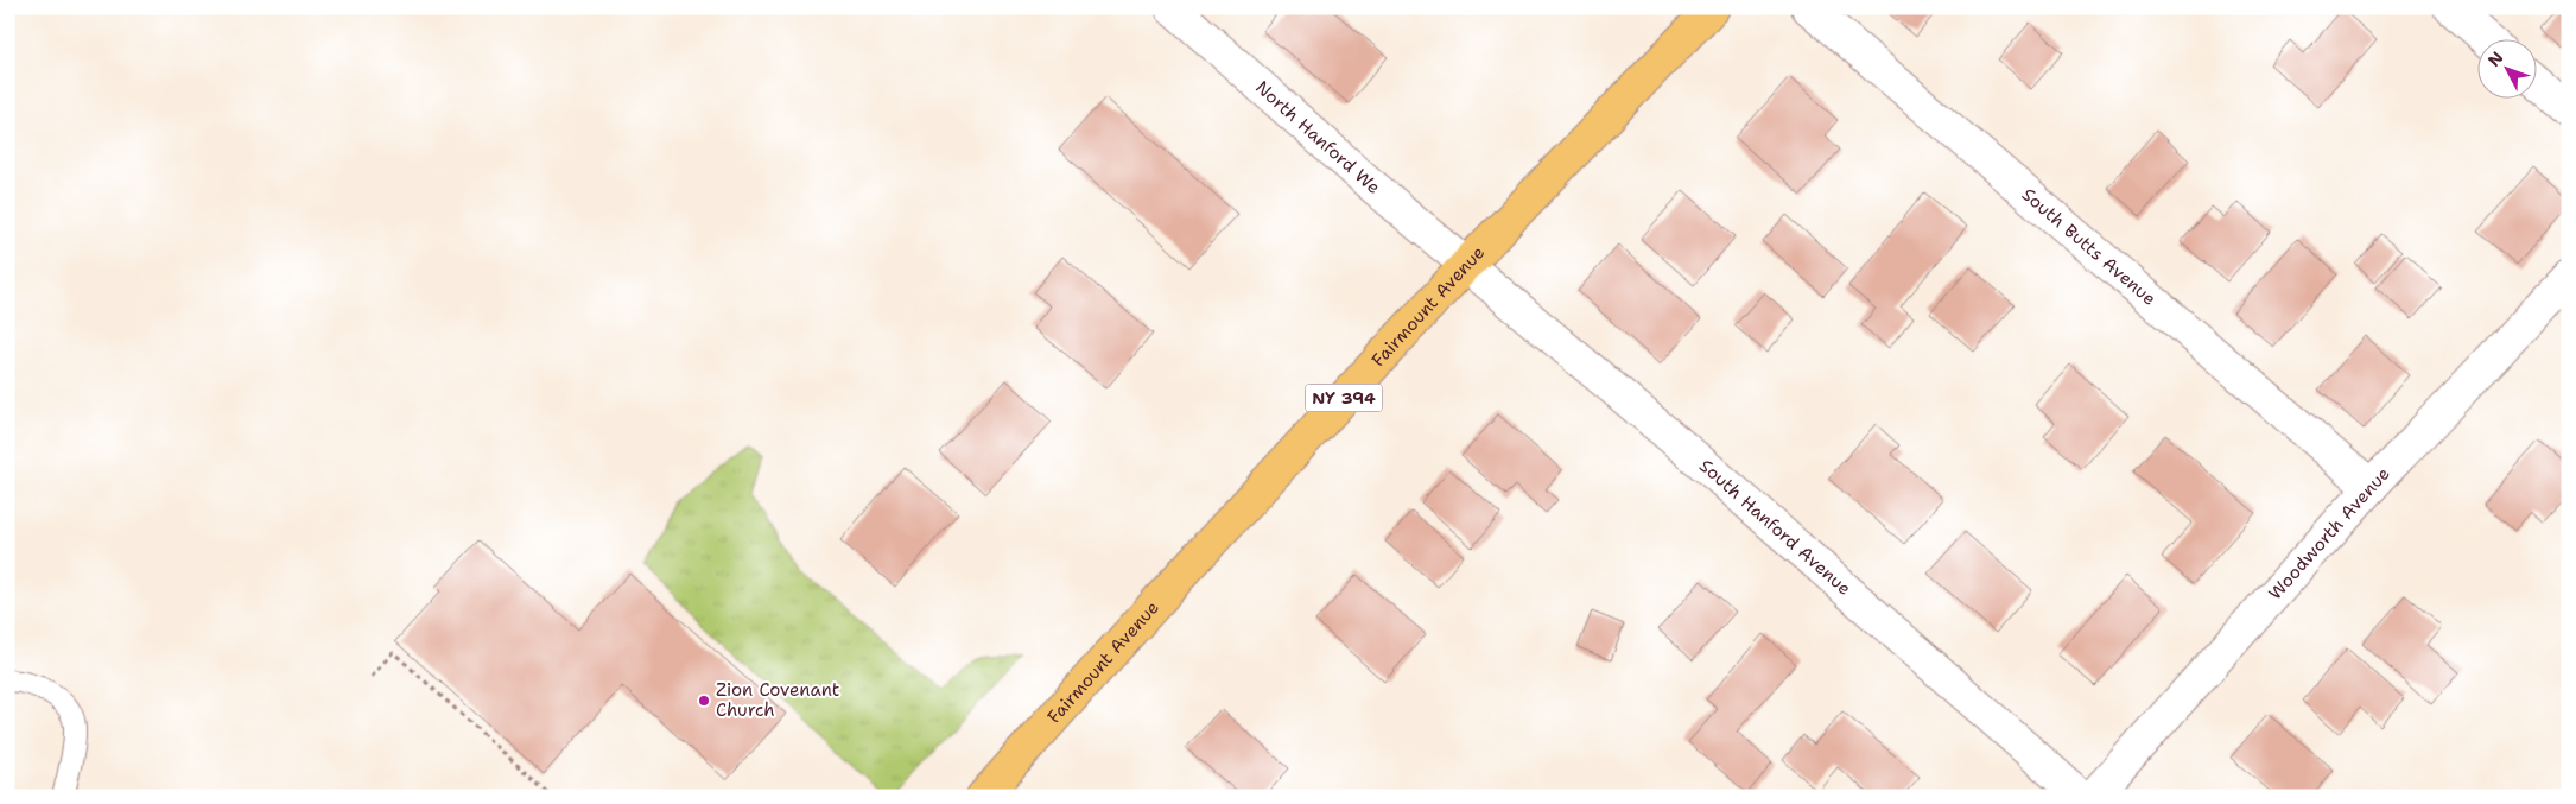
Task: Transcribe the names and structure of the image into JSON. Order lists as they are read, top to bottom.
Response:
{
  "streets": {
    "main road": ["Fairmount Avenue", "NY 394"],
    "street": [
      "North Hanford We",
      "South Butts Avenue",
      "South Hanford Avenue",
      "Woodworth Avenue"
    ]
  },
  "crossings": [
    ["North Hanford We", "Fairmount Avenue"],
    ["North Hanford We", "South Hanford Avenue"],
    ["South Butts Avenue", "Woodworth Avenue"],
    ["Fairmount Avenue", "South Hanford Avenue"]
  ],
  "places": ["Zion Covenant Church"],
  "north": "top left"
}
